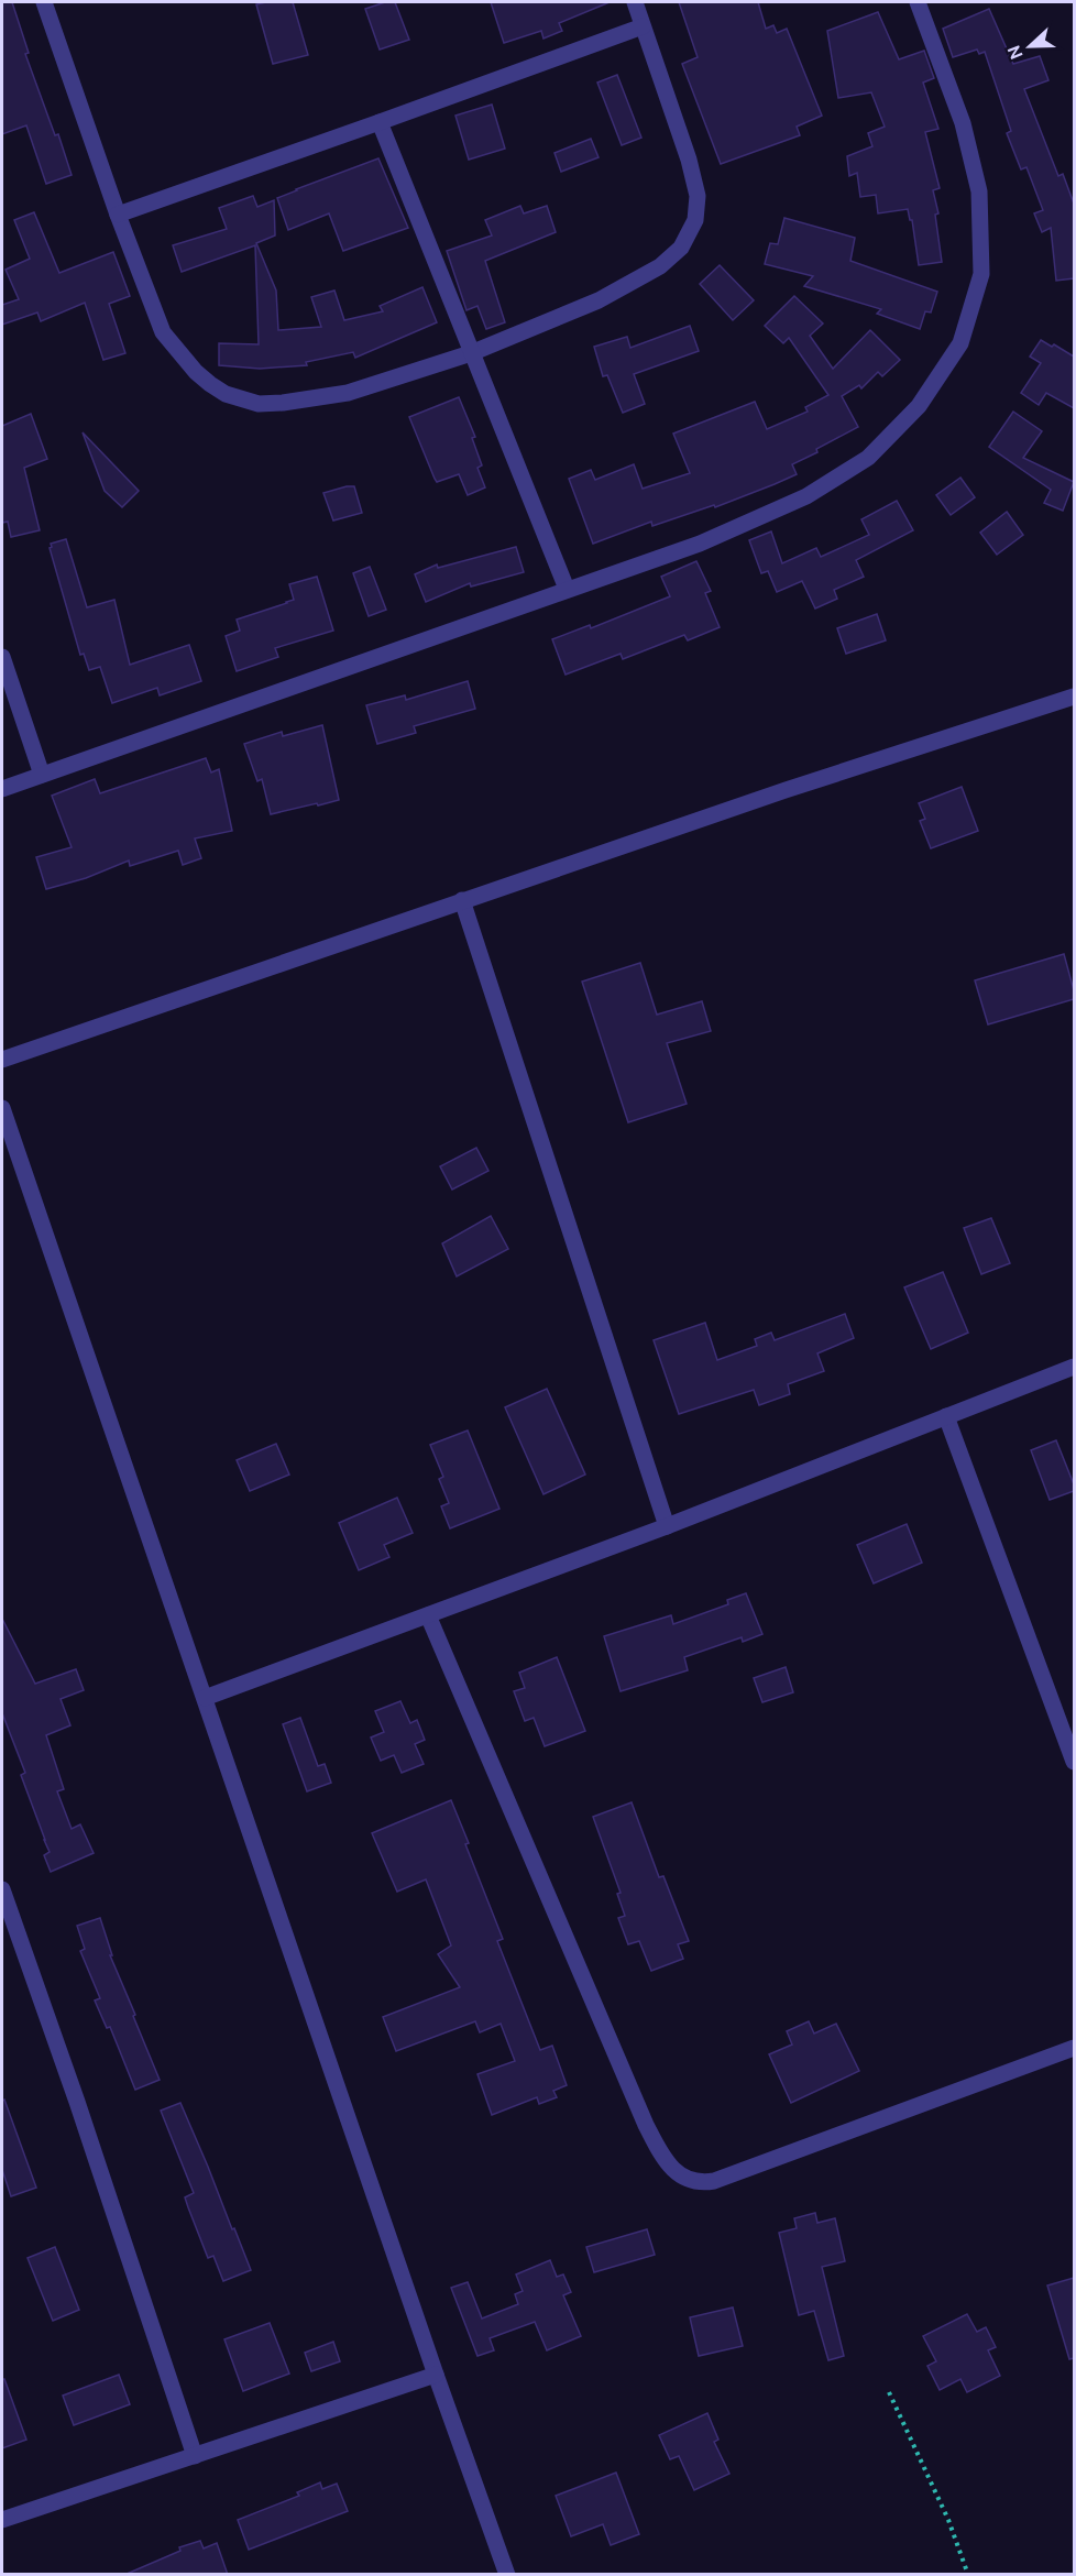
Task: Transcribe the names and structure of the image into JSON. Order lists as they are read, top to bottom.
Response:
{
  "north": "left"
}
